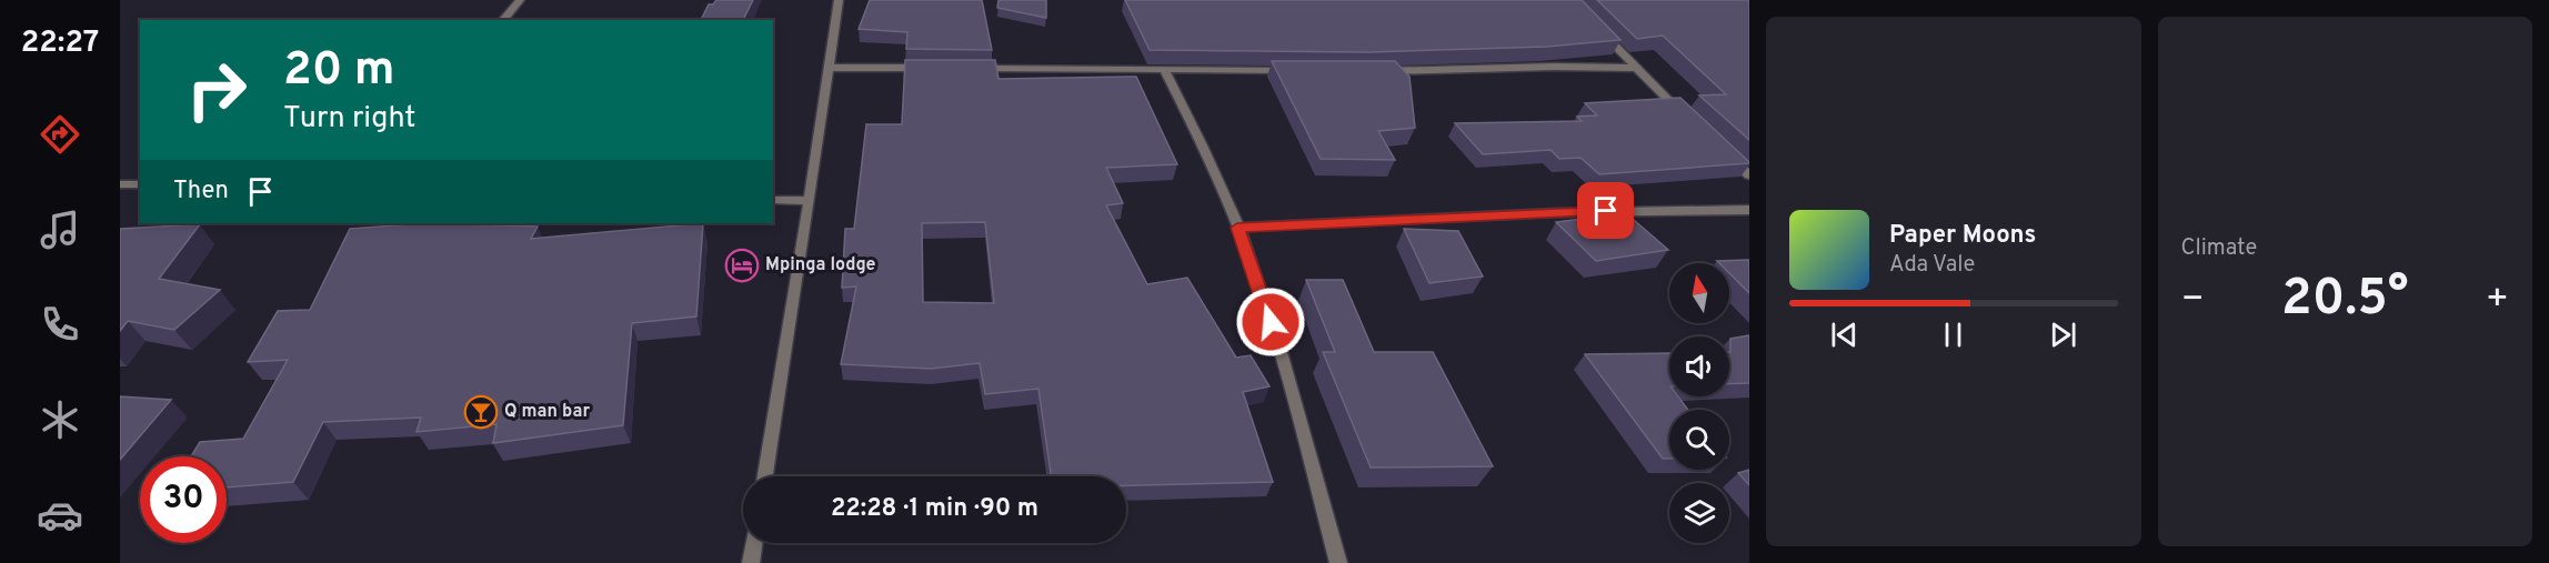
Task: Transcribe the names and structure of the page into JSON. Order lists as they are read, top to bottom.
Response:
{
  "places": {
    "hotel": ["Mpinga lodge"],
    "bar": ["Q man bar"]
  },
  "north": "top",
  "page": {
    "tabs": "22:27",
    "tile": "Climate",
    "turn": ["20 m", "Turn right"],
    "then": "Then",
    "song": ["Paper Moons", "Ada Vale"],
    "heat": ["−", "20.5°", "+"],
    "limit": "30",
    "trip": "22:28 · 1 min · 90 m"
  }
}
